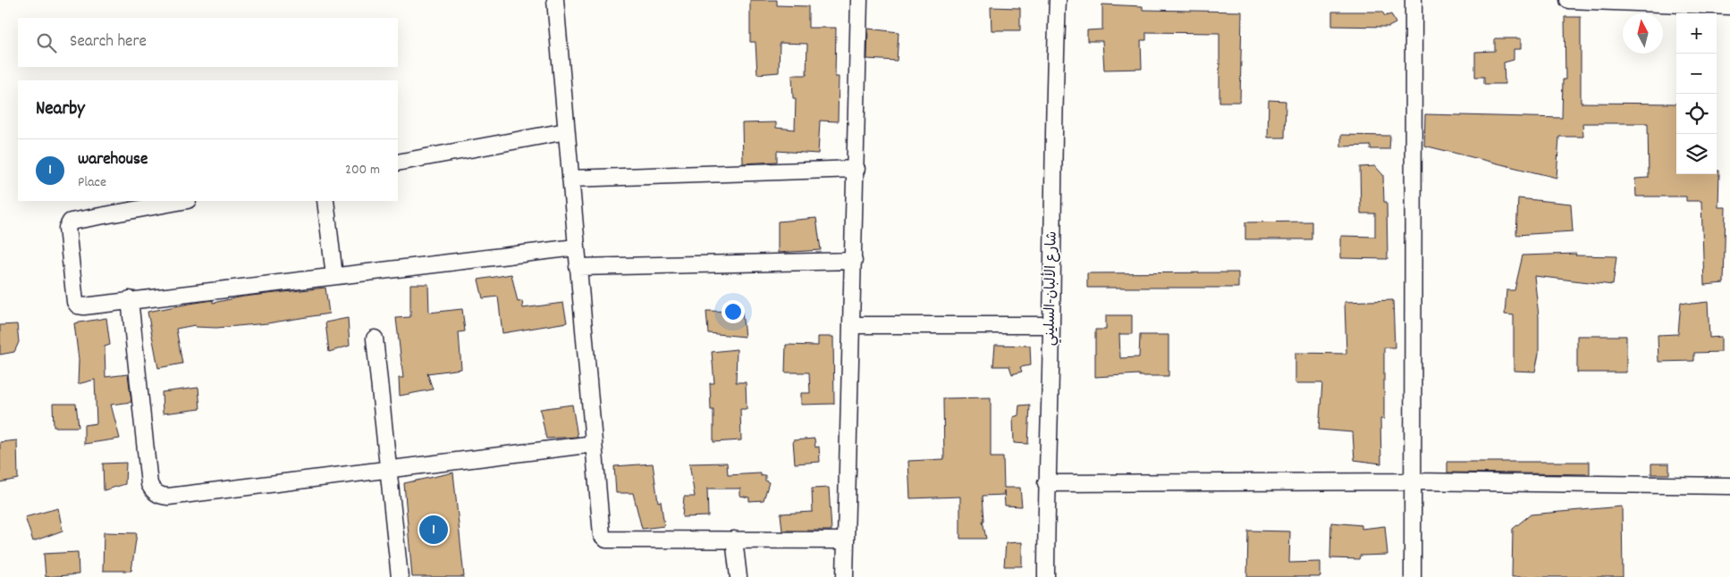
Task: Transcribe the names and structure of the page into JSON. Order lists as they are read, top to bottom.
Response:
{
  "streets": {
    "street": ["شارع الألبان-السليني"]
  },
  "north": "top",
  "page": {
    "map_buttons": ["+", "−"],
    "search": "Search here",
    "heading": "Nearby",
    "list": [
      {
        "mark": "1",
        "name": "warehouse",
        "note": "Place",
        "value": "200 m"
      }
    ],
    "pins": "1"
  }
}
